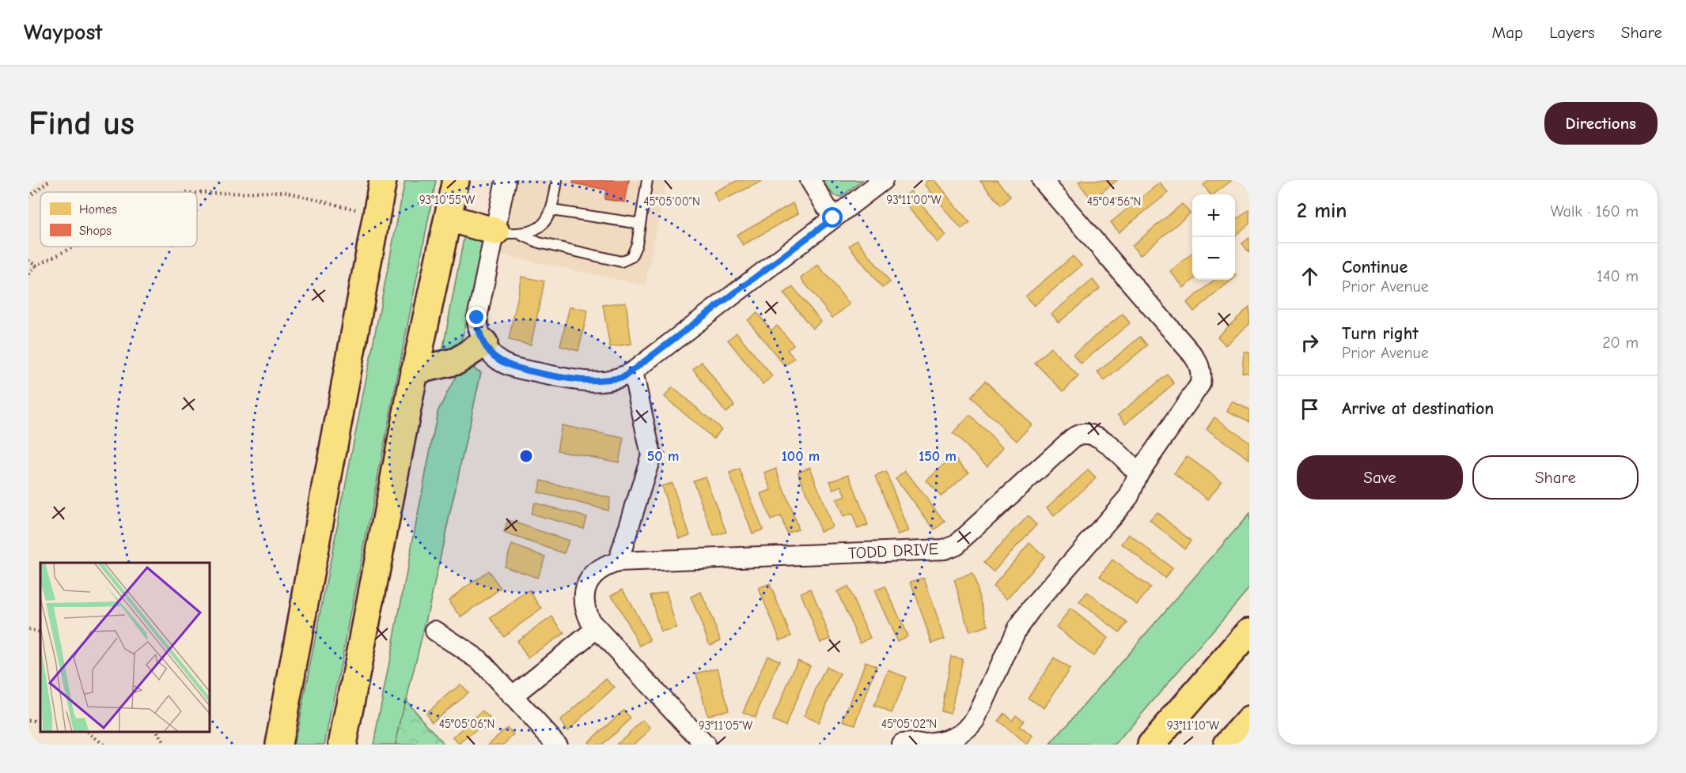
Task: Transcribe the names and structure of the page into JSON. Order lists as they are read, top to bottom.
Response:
{
  "streets": {
    "street": ["TODD DRIVE"]
  },
  "legend": ["Homes", "Shops"],
  "page": {
    "header": "Waypost",
    "nav": ["Map", "Layers", "Share"],
    "buttons": [
      "Directions",
      ["Save", "Share"]
    ],
    "title": "Find us",
    "heading": ["2 min", "Walk · 160 m"],
    "map_buttons": ["+", "−"],
    "list": [
      ["Continue", "Prior Avenue", "140 m"],
      ["Turn right", "Prior Avenue", "20 m"],
      "Arrive at destination"
    ]
  },
  "coordinates": [
    "93°10'55\"W",
    "93°11'00\"W",
    "45°05'00\"N",
    "45°04'56\"N",
    "45°05'06\"N",
    "45°05'02\"N",
    "93°11'05\"W",
    "93°11'10\"W"
  ],
  "rings": ["50 m", "100 m", "150 m"]
}
